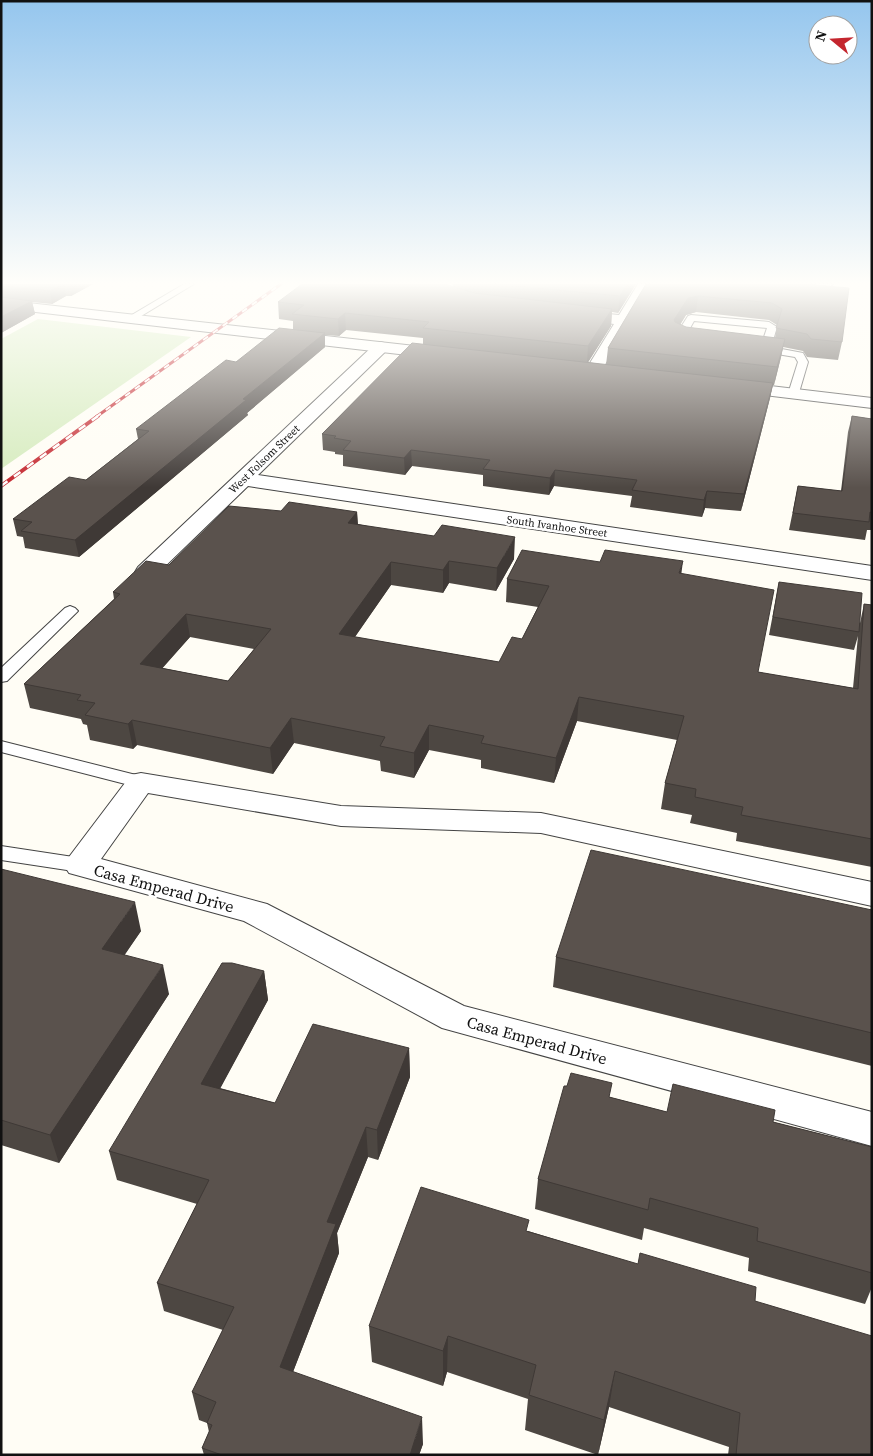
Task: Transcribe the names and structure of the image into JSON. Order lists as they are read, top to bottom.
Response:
{
  "streets": {
    "street": ["West Folsom Street", "South Ivanhoe Street", "Casa Emperad Drive"]
  },
  "crossings": [
    ["West Folsom Street", "South Ivanhoe Street"]
  ],
  "north": "left"
}
